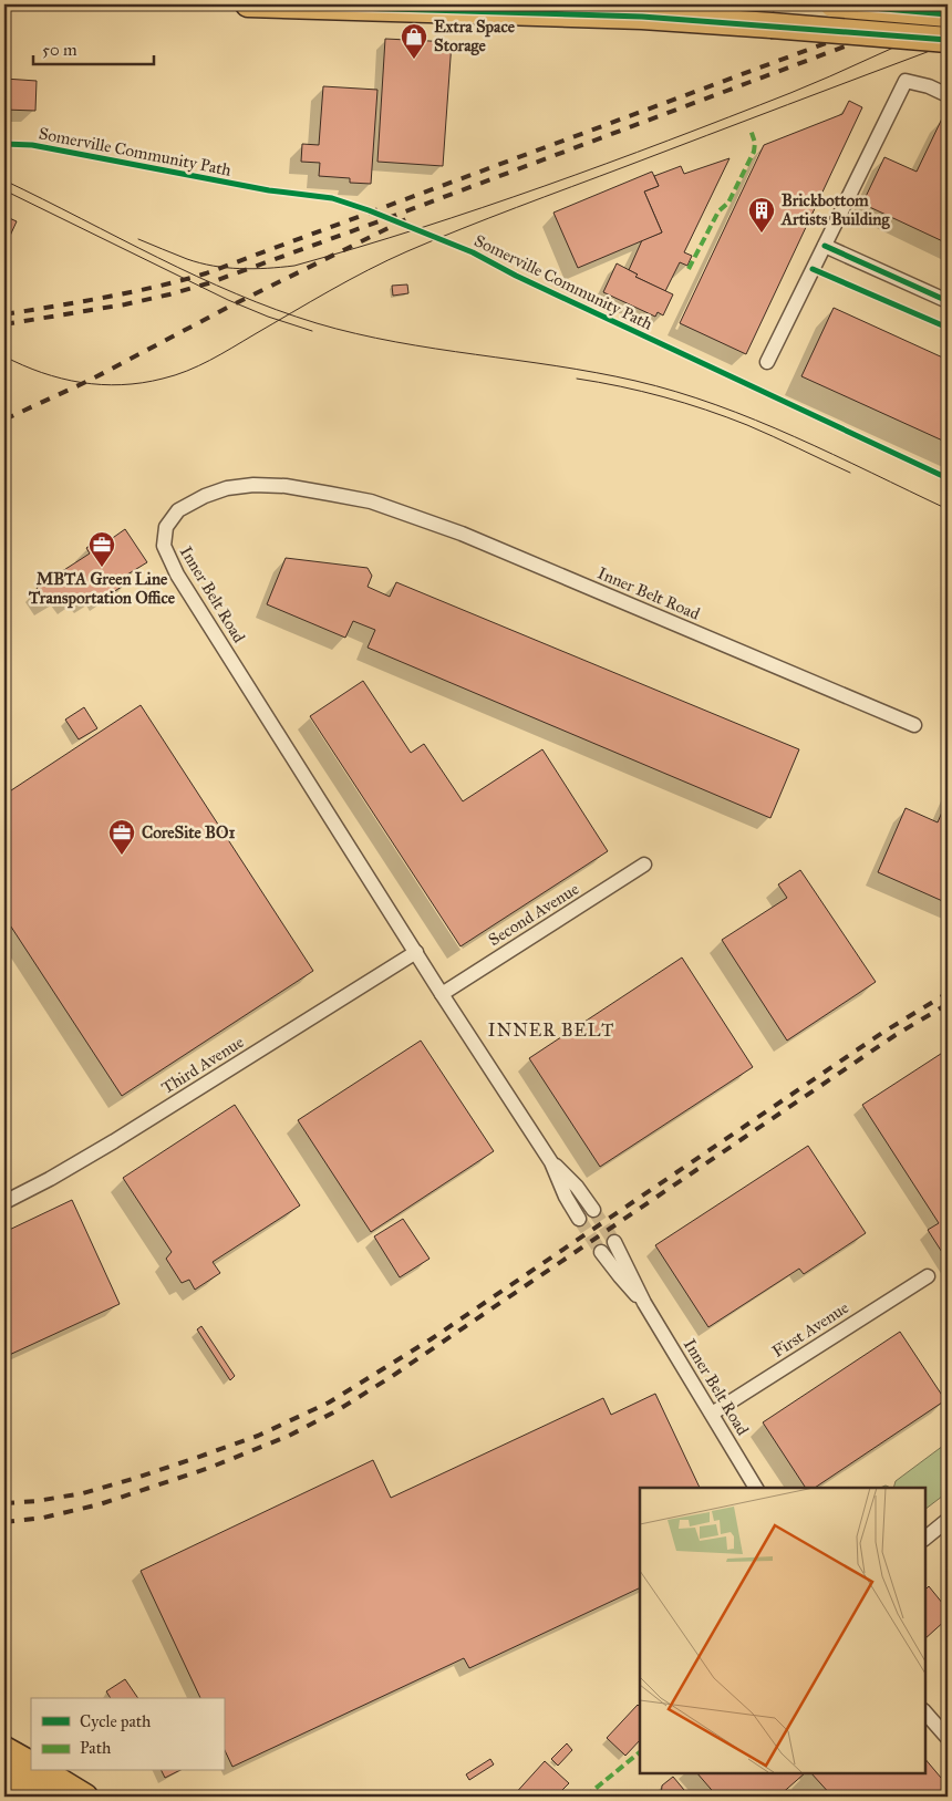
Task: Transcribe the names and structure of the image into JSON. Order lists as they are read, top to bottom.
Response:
{
  "streets": {
    "street": [
      "Inner Belt Road",
      "Second Avenue",
      "Third Avenue",
      "First Avenue"
    ],
    "cycle path": ["Somerville Community Path"]
  },
  "crossings": [
    ["Inner Belt Road", "Second Avenue"],
    ["Inner Belt Road", "Third Avenue"],
    ["Inner Belt Road", "First Avenue"]
  ],
  "districts": ["INNER BELT"],
  "places": {
    "shop": ["Extra Space Storage"],
    "building": ["Brickbottom Artists Building"],
    "office": ["MBTA Green Line Transportation Office", "CoreSite BO1"]
  },
  "legend": ["Cycle path", "Path"],
  "scale_bar": "50 m"
}
